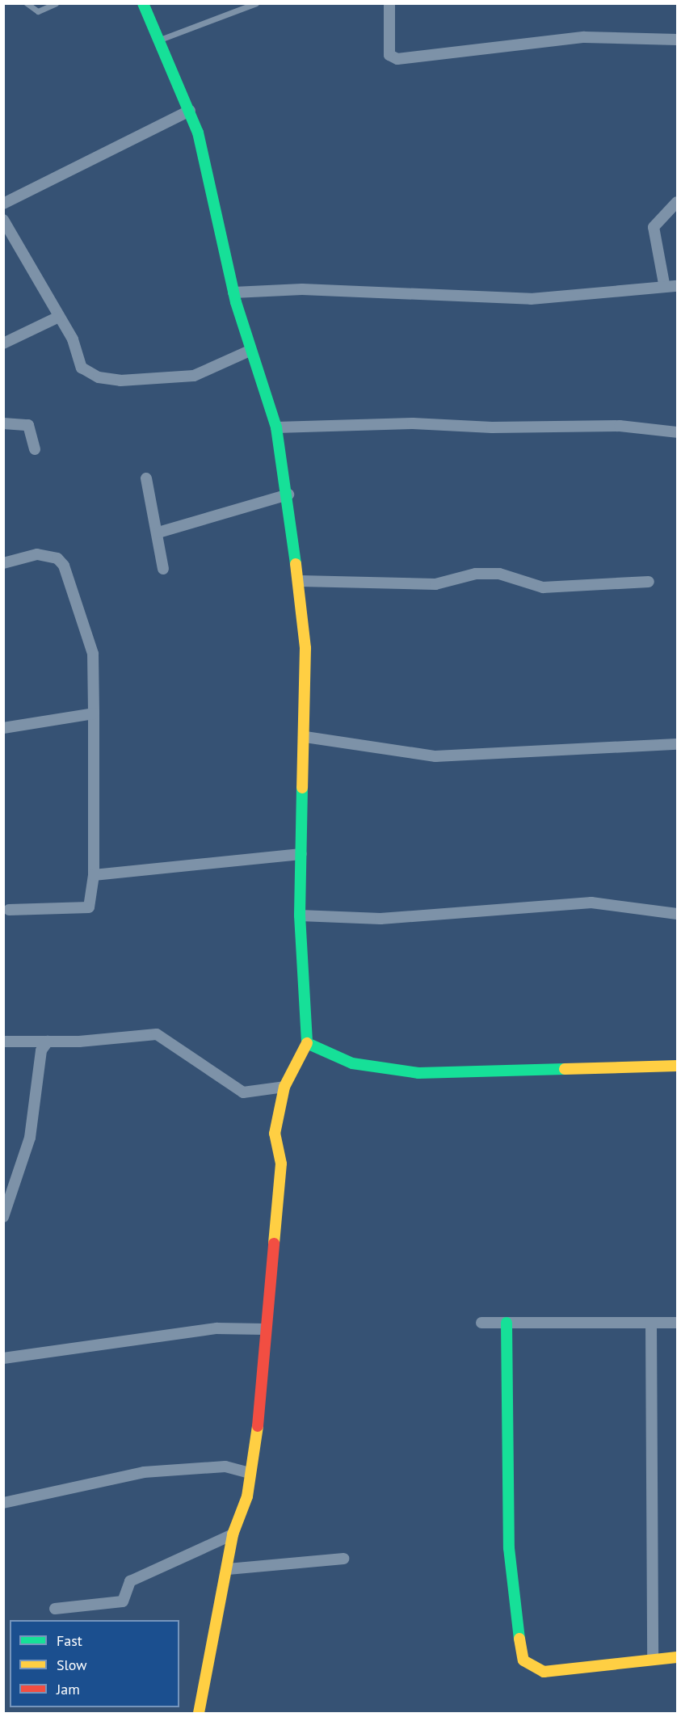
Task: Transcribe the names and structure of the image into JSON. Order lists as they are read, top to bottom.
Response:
{
  "legend": ["Fast", "Slow", "Jam"]
}
